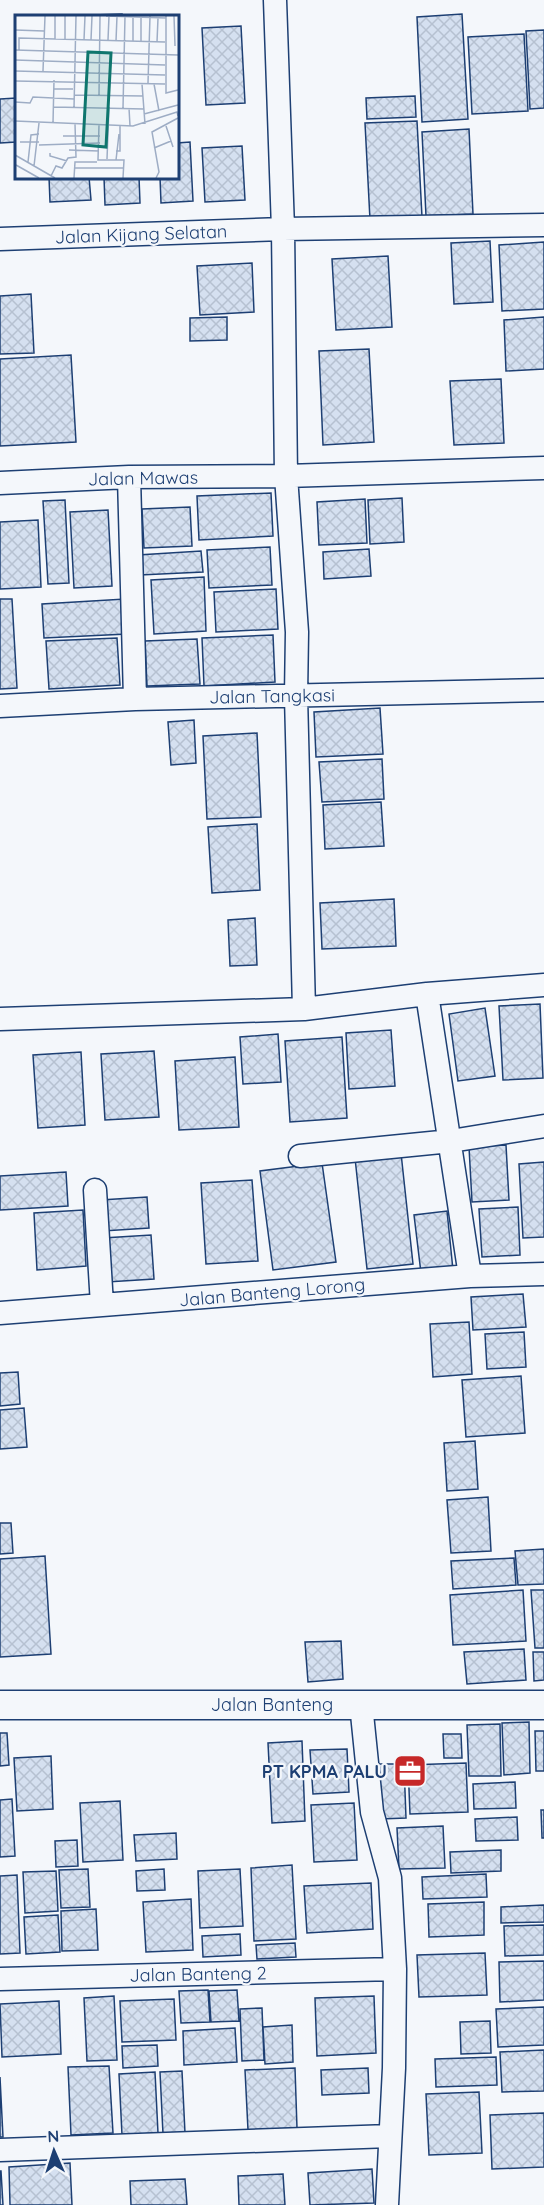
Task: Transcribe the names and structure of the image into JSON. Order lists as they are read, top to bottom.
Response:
{
  "streets": {
    "street": [
      "Jalan Kijang Selatan",
      "Jalan Mawas",
      "Jalan Tangkasi",
      "Jalan Banteng Lorong",
      "Jalan Banteng",
      "Jalan Banteng 2"
    ]
  },
  "places": {
    "office": ["PT KPMA PALU"]
  },
  "north": "top"
}
